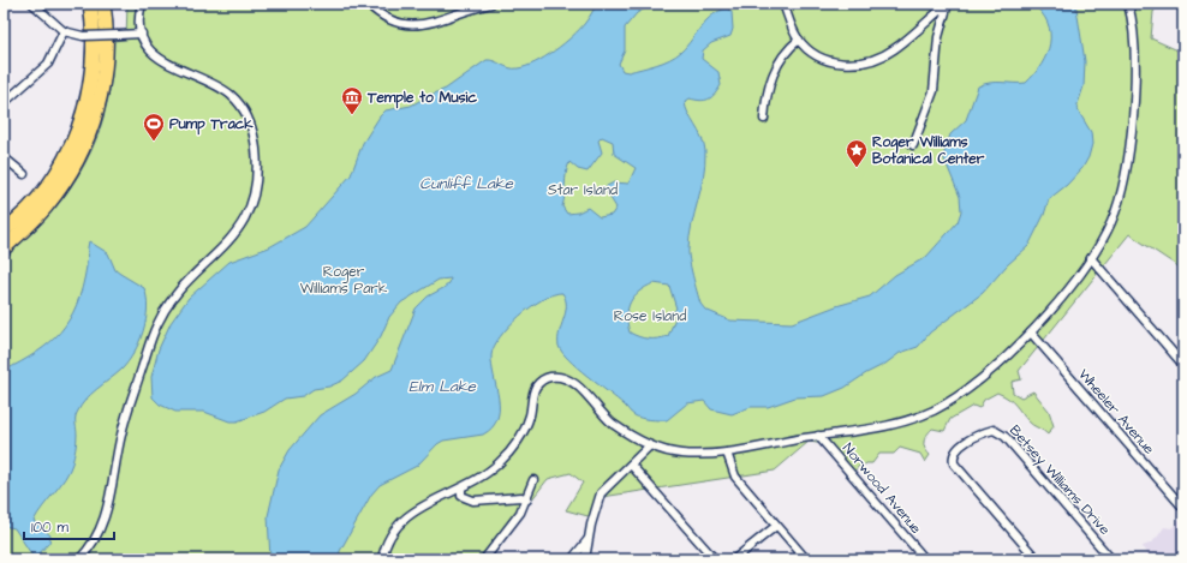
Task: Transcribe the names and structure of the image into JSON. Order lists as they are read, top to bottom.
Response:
{
  "streets": {
    "street": ["Wheeler Avenue", "Betsey Williams Drive", "Norwood Avenue"]
  },
  "water": ["Cunliff Lake", "Elm Lake"],
  "parks": ["Star Island", "Roger Williams Park", "Rose Island"],
  "places": {
    "museum": ["Temple to Music"],
    "sports": ["Pump Track"],
    "place": ["Roger Williams Botanical Center"]
  },
  "scale_bar": "100 m"
}
